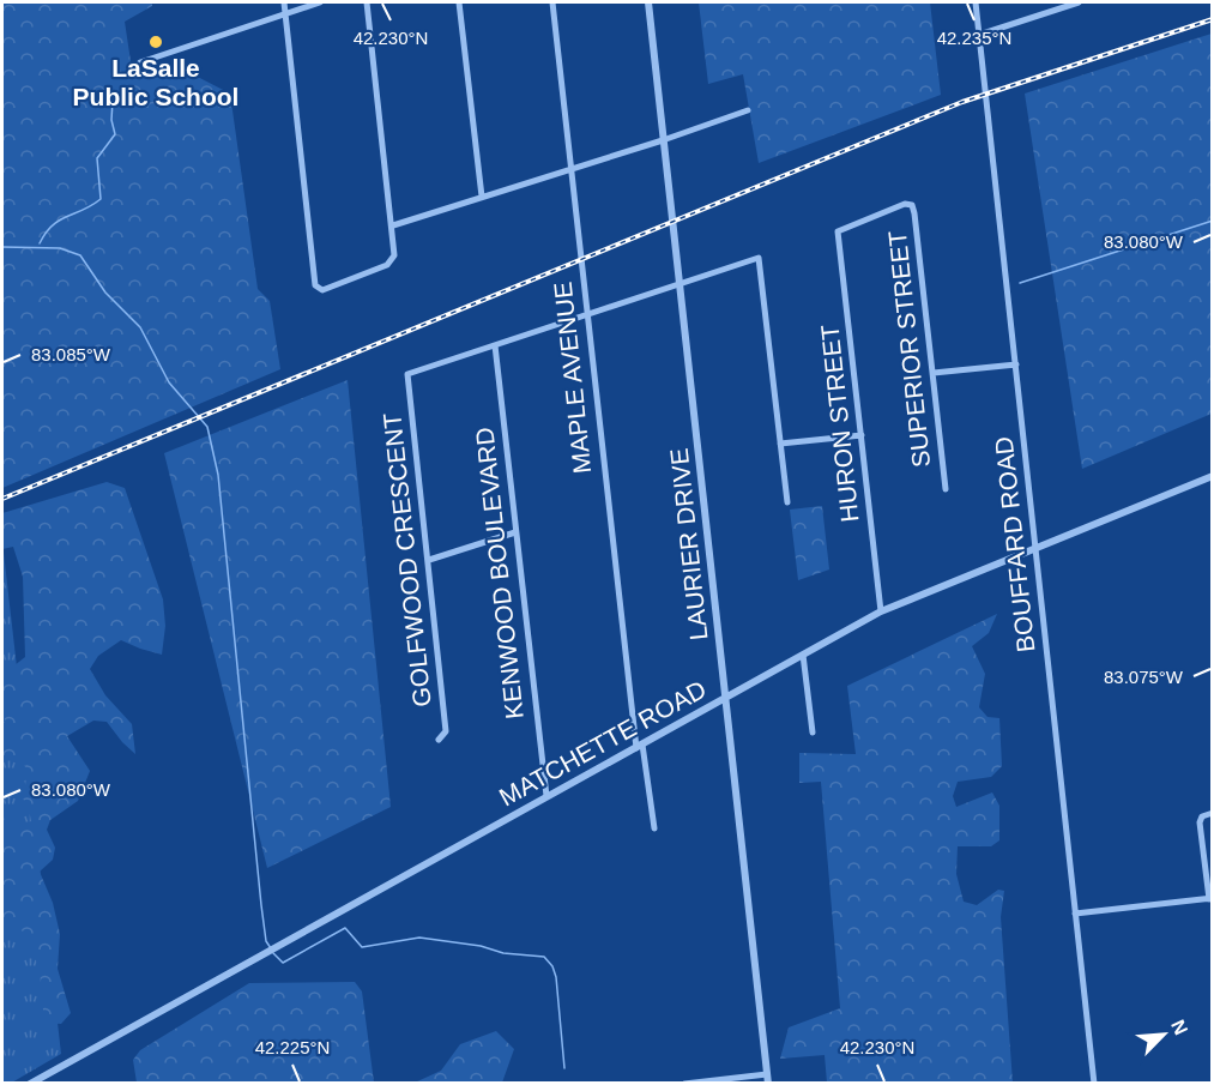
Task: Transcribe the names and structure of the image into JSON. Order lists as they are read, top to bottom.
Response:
{
  "streets": {
    "street": [
      "SUPERIOR STREET",
      "MAPLE AVENUE",
      "HURON STREET",
      "LAURIER DRIVE",
      "BOUFFARD ROAD",
      "GOLFWOOD CRESCENT",
      "KENWOOD BOULEVARD",
      "MATCHETTE ROAD"
    ]
  },
  "crossings": [
    ["SUPERIOR STREET", "HURON STREET"],
    ["MAPLE AVENUE", "MATCHETTE ROAD"],
    ["HURON STREET", "MATCHETTE ROAD"],
    ["LAURIER DRIVE", "MATCHETTE ROAD"],
    ["BOUFFARD ROAD", "MATCHETTE ROAD"],
    ["GOLFWOOD CRESCENT", "KENWOOD BOULEVARD"],
    ["KENWOOD BOULEVARD", "MATCHETTE ROAD"]
  ],
  "places": ["LaSalle Public School"],
  "north": "top right",
  "coordinates": [
    "42.230°N",
    "42.235°N",
    "83.080°W",
    "83.085°W",
    "83.075°W",
    "42.225°N"
  ]
}
